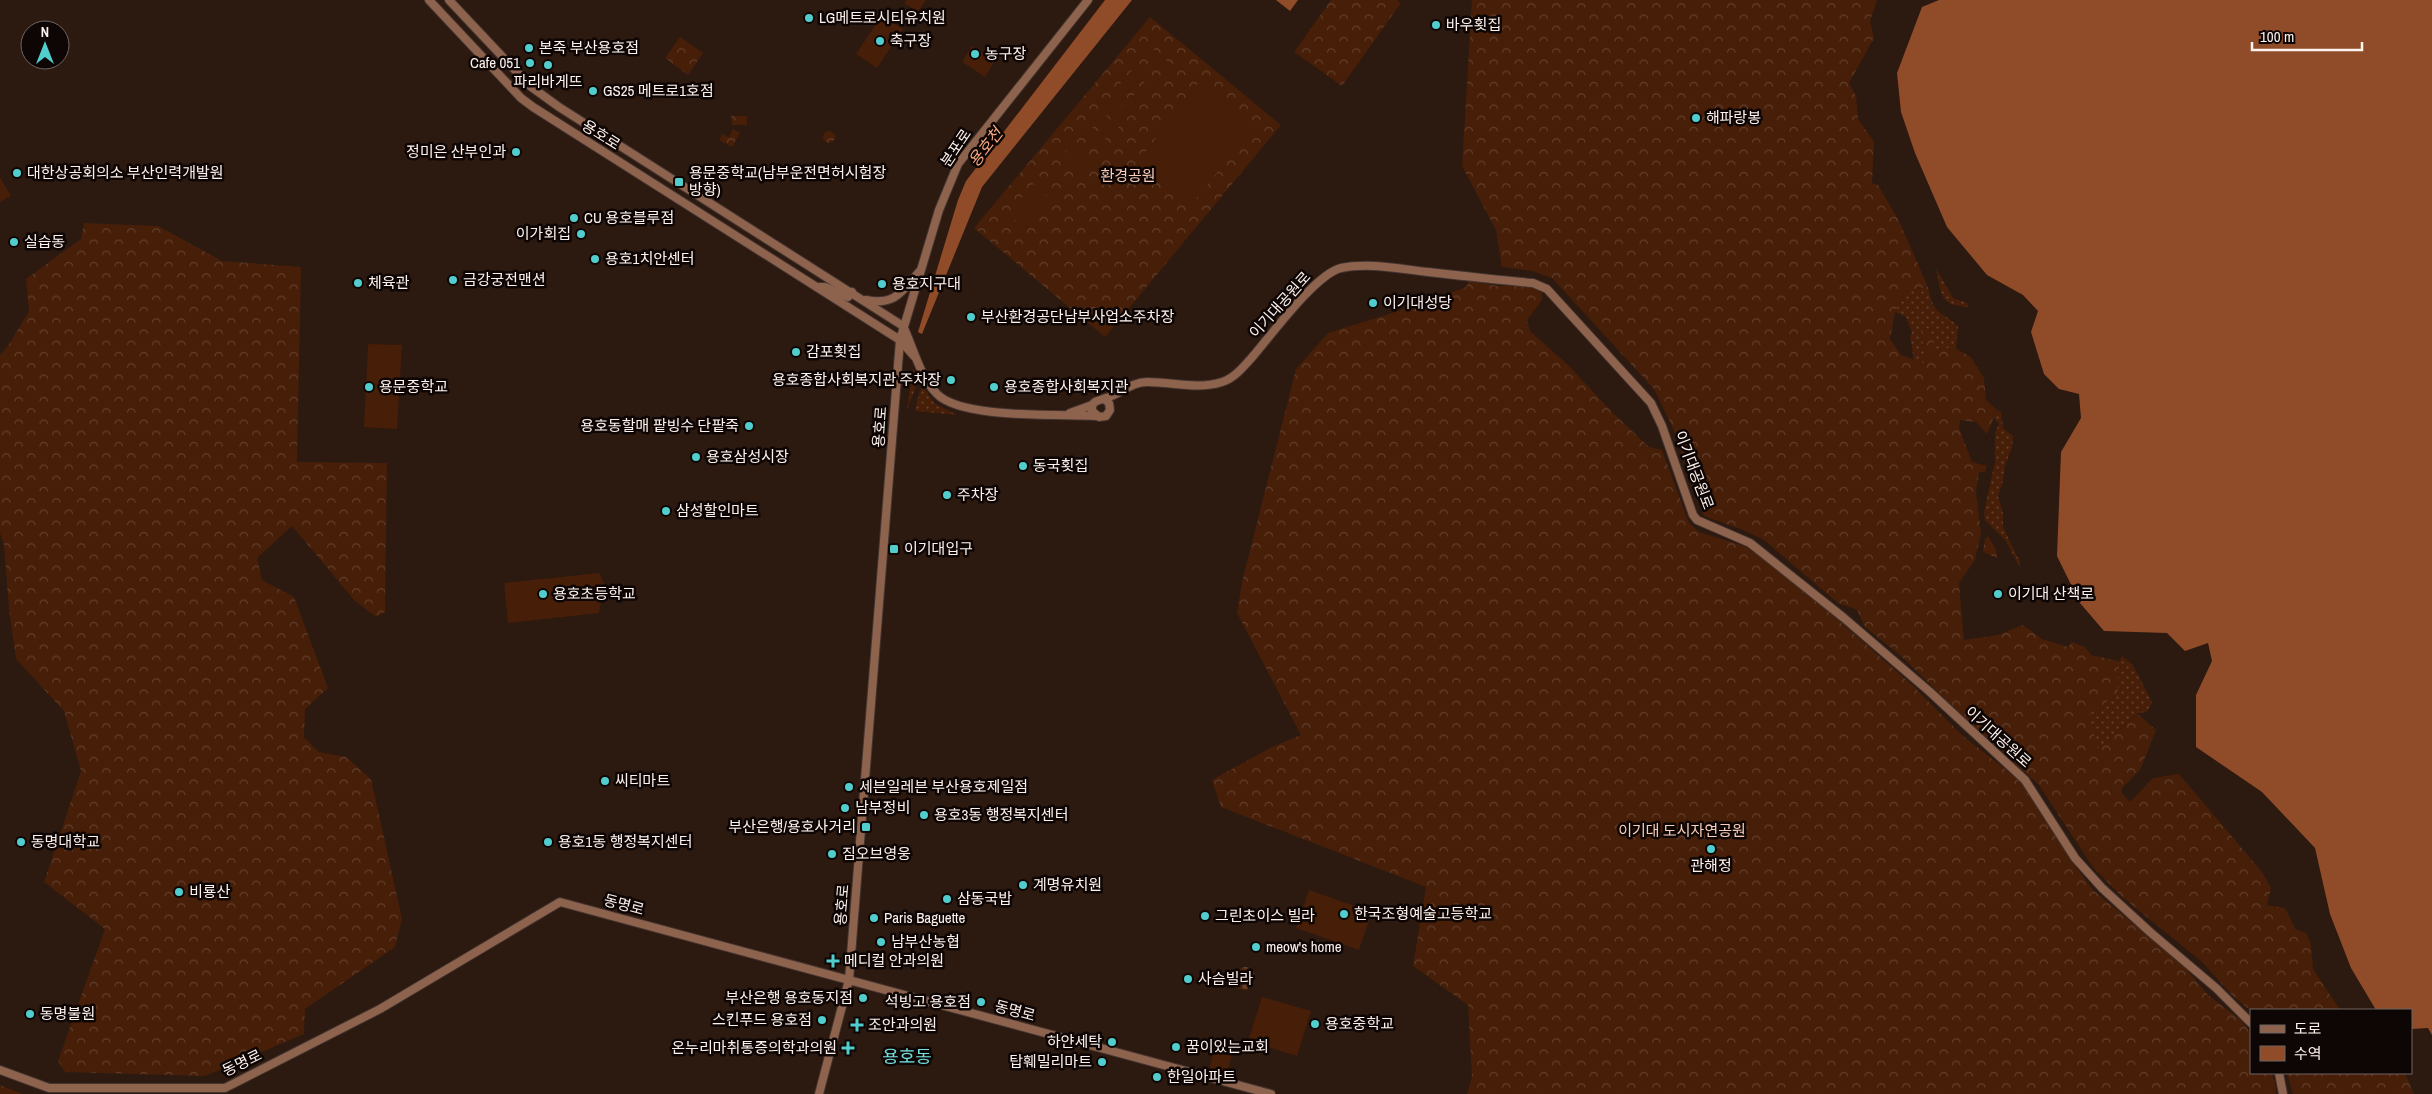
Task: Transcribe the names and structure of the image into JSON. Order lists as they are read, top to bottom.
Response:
{
  "streets": {
    "street": [
      "용호로",
      "분포로",
      "이기대공원로",
      "동명로"
    ]
  },
  "crossings": [
    ["용호로", "분포로"],
    ["용호로", "이기대공원로"],
    ["용호로", "동명로"],
    ["분포로", "이기대공원로"]
  ],
  "districts": ["용호동"],
  "water": ["용호천"],
  "parks": ["환경공원", "이기대 도시자연공원"],
  "places": {
    "other": [
      "LG메트로시티유치원",
      "바우횟집",
      "축구장",
      "본죽 부산용호점",
      "농구장",
      "Cafe 051",
      "파리바게뜨",
      "GS25 메트로1호점",
      "해파랑봉",
      "정미은 산부인과",
      "대한상공회의소 부산인력개발원",
      "CU 용호블루점",
      "이가회집",
      "실습동",
      "용호1치안센터",
      "금강궁전맨션",
      "체육관",
      "용호지구대",
      "이기대성당",
      "부산환경공단남부사업소주차장",
      "감포횟집",
      "용호종합사회복지관 주차장",
      "용문중학교",
      "용호종합사회복지관",
      "용호동할매 팥빙수 단팥죽",
      "용호삼성시장",
      "동국횟집",
      "주차장",
      "삼성할인마트",
      "용호초등학교",
      "이기대 산책로",
      "씨티마트",
      "세븐일레븐 부산용호제일점",
      "남부정비",
      "용호3동 행정복지센터",
      "동명대학교",
      "용호1동 행정복지센터",
      "관해정",
      "짐오브영웅",
      "계명유치원",
      "비룡산",
      "삼동국밥",
      "한국조형예술고등학교",
      "그린초이스 빌라",
      "Paris Baguette",
      "남부산농협",
      "meow's home",
      "사슴빌라",
      "부산은행 용호동지점",
      "석빙고 용호점",
      "동명불원",
      "스킨푸드 용호점",
      "용호중학교",
      "하얀세탁",
      "꿈이있는교회",
      "탑훼밀리마트",
      "한일아파트"
    ],
    "transit": ["용문중학교(남부운전면허시험장 방향)", "이기대입구", "부산은행/용호사거리"],
    "health": ["메디컬 안과의원", "조안과의원", "온누리마취통증의학과의원"]
  },
  "legend": ["도로", "수역"],
  "scale_bar": "100 m",
  "north": "top"
}
